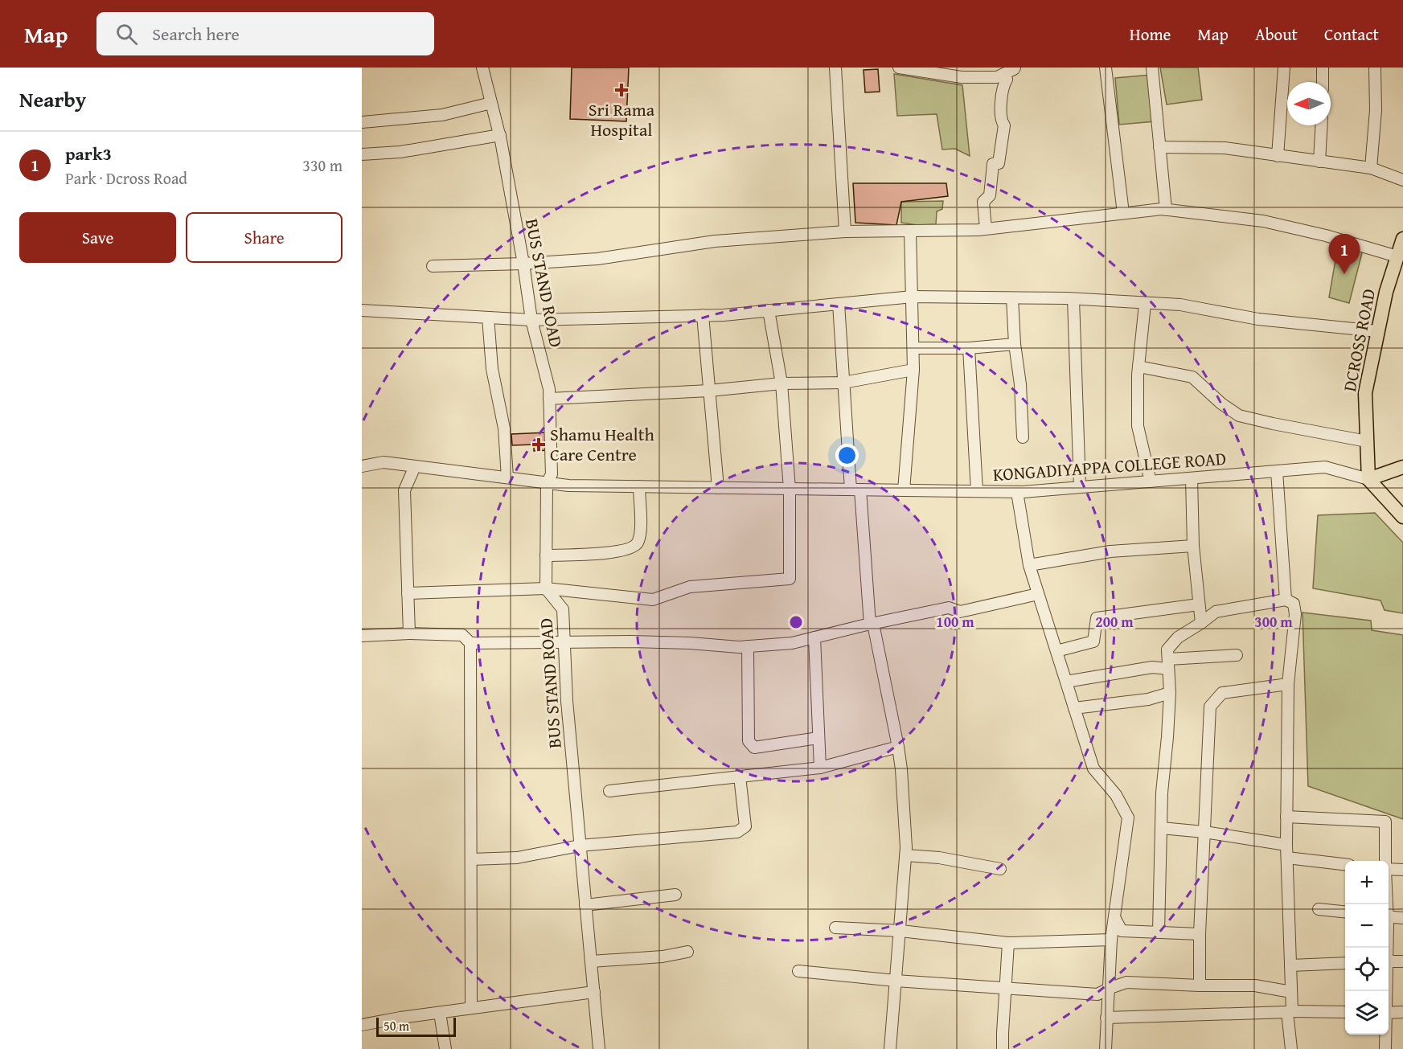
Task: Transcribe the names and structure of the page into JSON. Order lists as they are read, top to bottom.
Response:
{
  "streets": {
    "main road": ["DCROSS ROAD"],
    "street": ["BUS STAND ROAD", "KONGADIYAPPA COLLEGE ROAD"]
  },
  "crossings": [
    ["BUS STAND ROAD", "KONGADIYAPPA COLLEGE ROAD"],
    ["DCROSS ROAD", "KONGADIYAPPA COLLEGE ROAD"]
  ],
  "places": {
    "health": ["Sri Rama Hospital", "Shamu Health Care Centre"]
  },
  "scale_bar": "50 m",
  "north": "left",
  "page": {
    "header": "Map",
    "search": "Search here",
    "nav": [
      "Home",
      "Map",
      "About",
      "Contact"
    ],
    "heading": "Nearby",
    "list": [
      {
        "mark": "1",
        "name": "park3",
        "note": "Park · Dcross Road",
        "value": "330 m"
      }
    ],
    "buttons": ["Save", "Share"],
    "pins": "1",
    "map_buttons": ["+", "−"],
    "scale": "50 m"
  },
  "rings": ["100 m", "200 m", "300 m"]
}
